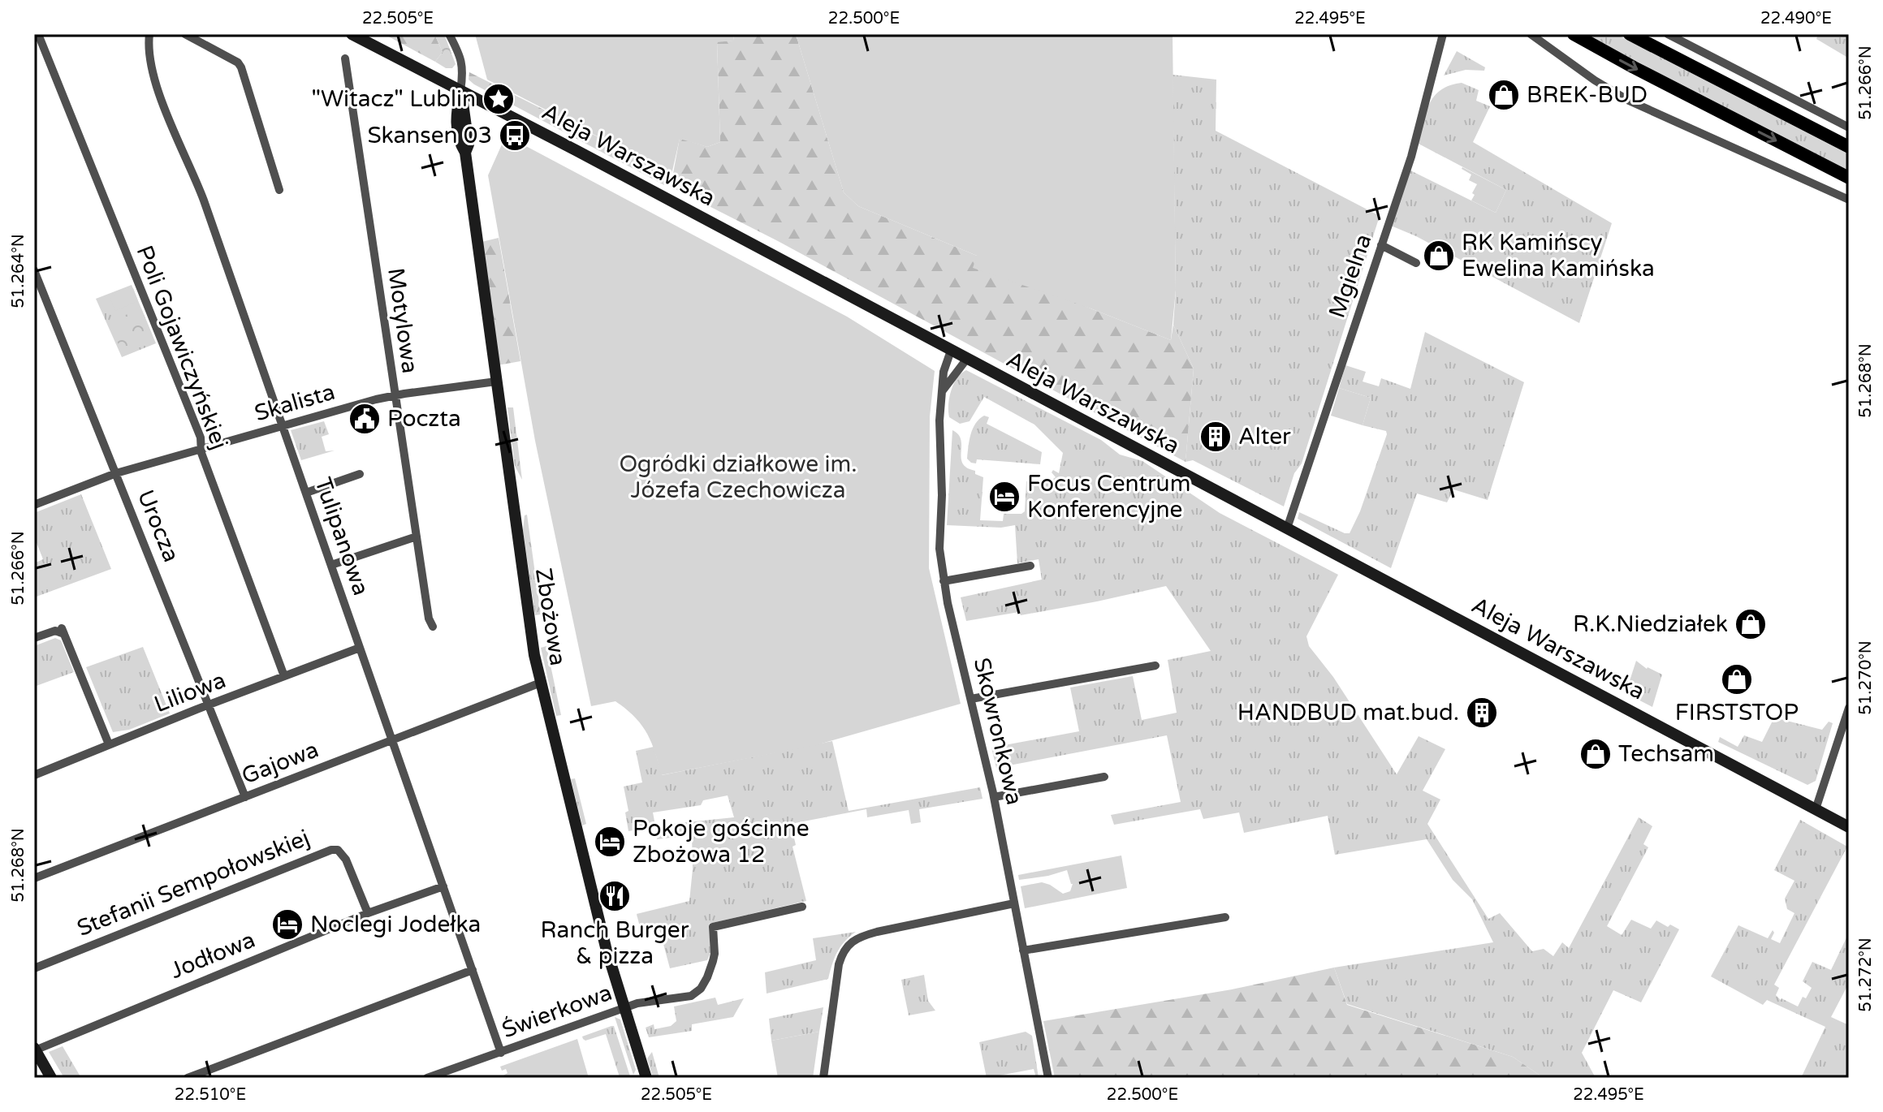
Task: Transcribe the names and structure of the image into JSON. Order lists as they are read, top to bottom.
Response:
{
  "streets": {
    "street": [
      "Aleja Warszawska",
      "Mgielna",
      "Motylowa",
      "Poli Gojawiczyńskiej",
      "Skalista",
      "Urocza",
      "Tulipanowa",
      "Zbożowa",
      "Liliowa",
      "Skowronkowa",
      "Gajowa",
      "Stefanii Sempołowskiej",
      "Jodłowa",
      "Świerkowa"
    ]
  },
  "crossings": [
    ["Aleja Warszawska", "Mgielna"],
    ["Aleja Warszawska", "Zbożowa"],
    ["Aleja Warszawska", "Skowronkowa"],
    ["Motylowa", "Skalista"],
    ["Poli Gojawiczyńskiej", "Skalista"],
    ["Poli Gojawiczyńskiej", "Liliowa"],
    ["Skalista", "Urocza"],
    ["Skalista", "Tulipanowa"],
    ["Skalista", "Zbożowa"],
    ["Urocza", "Liliowa"],
    ["Urocza", "Gajowa"],
    ["Tulipanowa", "Liliowa"],
    ["Tulipanowa", "Gajowa"],
    ["Tulipanowa", "Jodłowa"],
    ["Tulipanowa", "Świerkowa"],
    ["Zbożowa", "Gajowa"],
    ["Zbożowa", "Świerkowa"],
    ["Stefanii Sempołowskiej", "Jodłowa"]
  ],
  "parks": ["Ogródki działkowe im. Józefa Czechowicza"],
  "places": {
    "shop": [
      "BREK-BUD",
      "RK Kamińscy Ewelina Kamińska",
      "R.K.Niedziałek",
      "FIRSTSTOP",
      "Techsam"
    ],
    "place": ["\"Witacz\" Lublin"],
    "bus stop": ["Skansen 03"],
    "public building": ["Poczta"],
    "building": ["Alter", "HANDBUD mat.bud."],
    "hotel": ["Focus Centrum Konferencyjne", "Pokoje gościnne Zbożowa 12", "Noclegi Jodełka"],
    "restaurant": ["Ranch Burger & pizza"]
  },
  "coordinates": [
    "22.505°E",
    "22.500°E",
    "22.495°E",
    "22.490°E",
    "51.266°N",
    "51.264°N",
    "51.268°N",
    "51.270°N",
    "51.272°N",
    "22.510°E"
  ]
}
